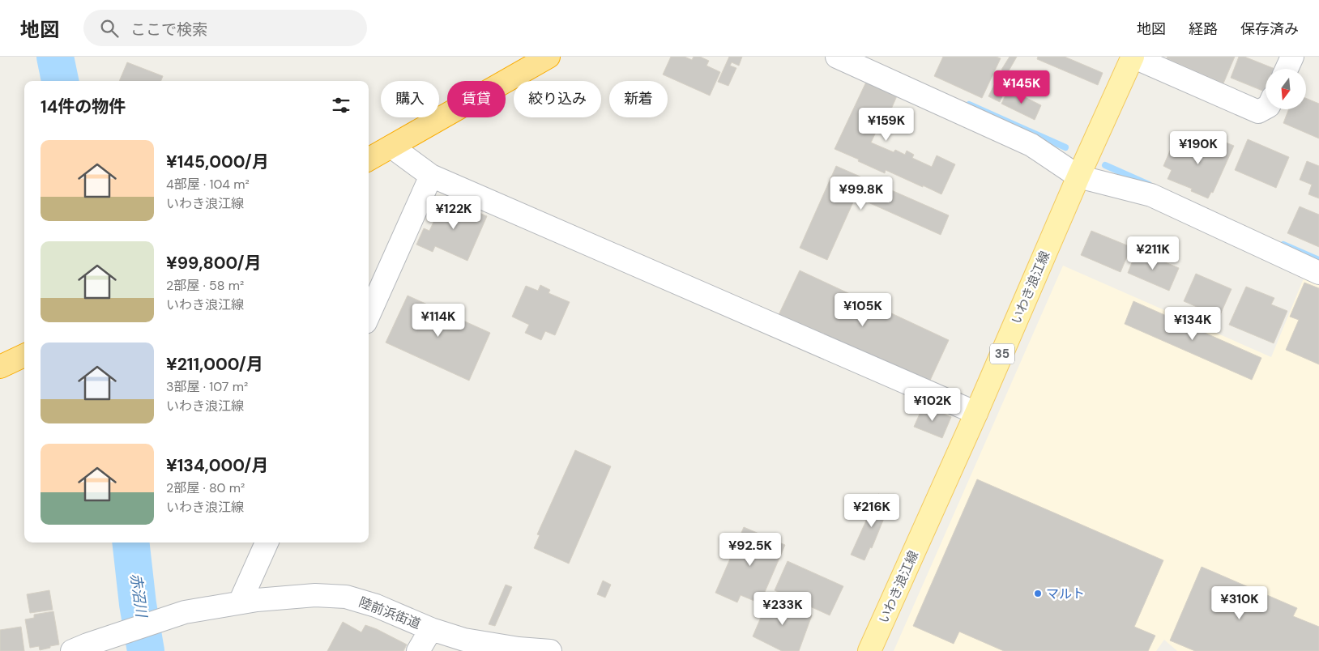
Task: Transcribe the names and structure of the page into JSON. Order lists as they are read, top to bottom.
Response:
{
  "streets": {
    "main road": ["いわき浪江線", "35"],
    "street": ["陸前浜街道"]
  },
  "water": ["赤沼川"],
  "places": ["マルト"],
  "north": "bottom",
  "page": {
    "header": "地図",
    "search": "ここで検索",
    "nav": ["地図", "経路", "保存済み"],
    "price": [
      "¥145K",
      "¥159K",
      "¥190K",
      "¥99.8K",
      "¥122K",
      "¥211K",
      "¥105K",
      "¥114K",
      "¥134K",
      "¥102K",
      "¥216K",
      "¥92.5K",
      "¥310K",
      "¥233K"
    ],
    "chip": [
      "購入",
      "賃貸",
      "絞り込み",
      "新着"
    ],
    "heading": "14件の物件",
    "list": [
      {
        "name": "¥145,000/月",
        "note": "4部屋 · 104 m² · いわき浪江線"
      },
      {
        "name": "¥99,800/月",
        "note": "2部屋 · 58 m² · いわき浪江線"
      },
      {
        "name": "¥211,000/月",
        "note": "3部屋 · 107 m² · いわき浪江線"
      },
      {
        "name": "¥134,000/月",
        "note": "2部屋 · 80 m² · いわき浪江線"
      }
    ]
  }
}
